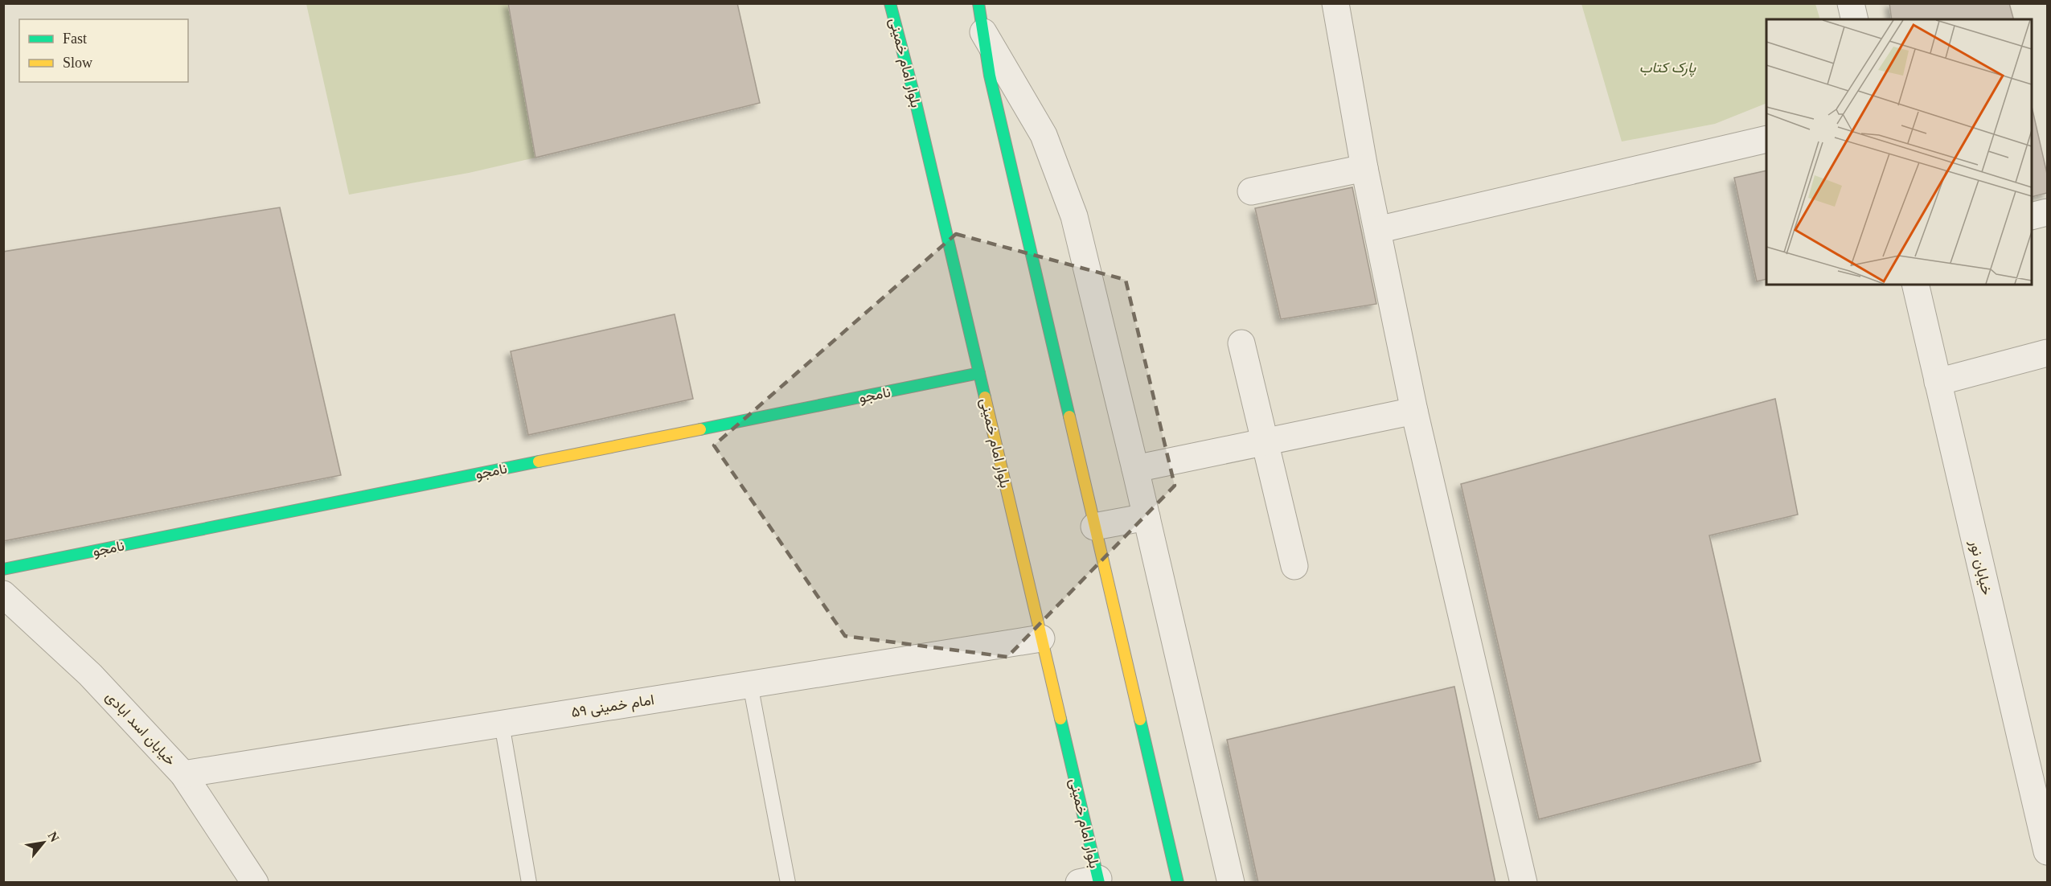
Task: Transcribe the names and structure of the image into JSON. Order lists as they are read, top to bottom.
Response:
{
  "streets": {
    "main road": ["بلوار امام خمينی", "نامجو"],
    "street": ["خیابان نور", "امام خمينی ۵۹", "خیابان اسد ابادی"]
  },
  "crossings": [
    ["بلوار امام خمينی", "نامجو"],
    ["بلوار امام خمينی", "امام خمينی ۵۹"],
    ["امام خمينی ۵۹", "خیابان اسد ابادی"]
  ],
  "parks": ["پارک کتاب"],
  "legend": ["Fast", "Slow"],
  "north": "top right"
}
